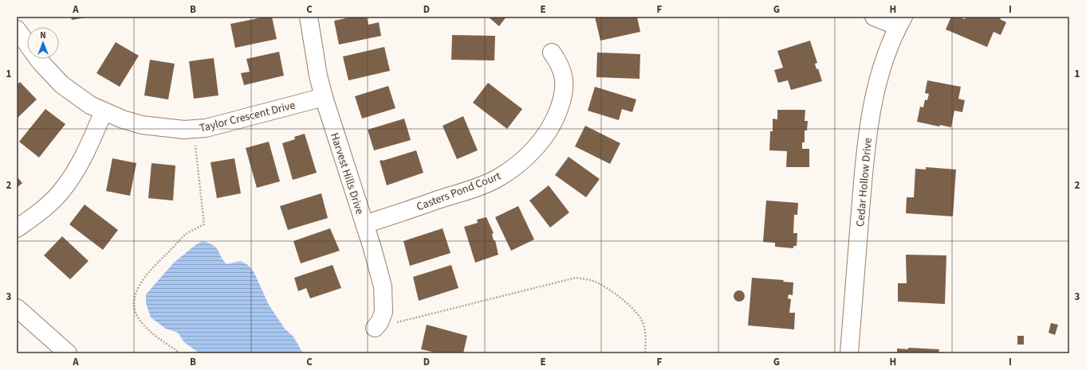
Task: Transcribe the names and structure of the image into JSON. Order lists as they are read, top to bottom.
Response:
{
  "streets": {
    "street": [
      "Taylor Crescent Drive",
      "Harvest Hills Drive",
      "Cedar Hollow Drive",
      "Casters Pond Court"
    ]
  },
  "crossings": [
    ["Taylor Crescent Drive", "Harvest Hills Drive"],
    ["Harvest Hills Drive", "Casters Pond Court"]
  ],
  "north": "top",
  "grid": {
    "columns": [
      "A",
      "B",
      "C",
      "D",
      "E",
      "F",
      "G",
      "H",
      "I"
    ],
    "rows": ["1", "2", "3"]
  }
}
